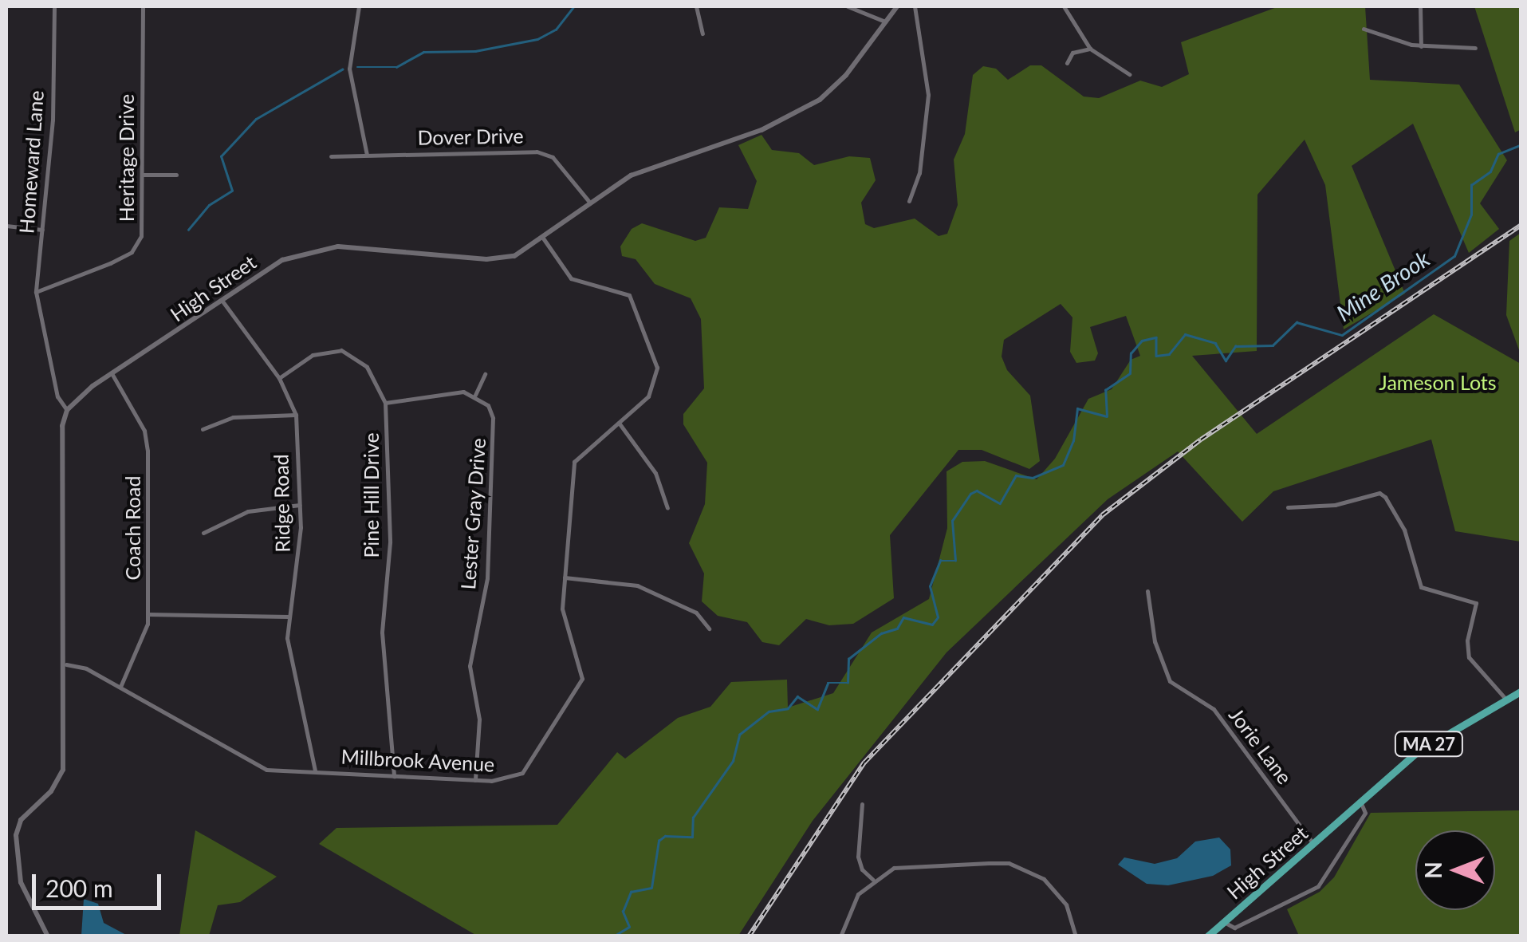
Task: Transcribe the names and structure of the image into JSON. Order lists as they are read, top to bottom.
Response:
{
  "streets": {
    "main road": ["High Street", "MA 27"],
    "street": [
      "Dover Drive",
      "Heritage Drive",
      "Homeward Lane",
      "Pine Hill Drive",
      "Ridge Road",
      "Lester Gray Drive",
      "Coach Road",
      "Jorie Lane",
      "Millbrook Avenue"
    ]
  },
  "crossings": [
    ["Dover Drive", "High Street"],
    ["Heritage Drive", "Homeward Lane"],
    ["Homeward Lane", "High Street"],
    ["High Street", "Ridge Road"],
    ["High Street", "Coach Road"],
    ["High Street", "MA 27"],
    ["High Street", "Jorie Lane"],
    ["High Street", "Millbrook Avenue"],
    ["Pine Hill Drive", "Ridge Road"],
    ["Pine Hill Drive", "Millbrook Avenue"],
    ["Ridge Road", "Millbrook Avenue"],
    ["Lester Gray Drive", "Millbrook Avenue"],
    ["Coach Road", "Millbrook Avenue"]
  ],
  "water": ["Mine Brook"],
  "parks": ["Jameson Lots"],
  "scale_bar": "200 m",
  "north": "left"
}
